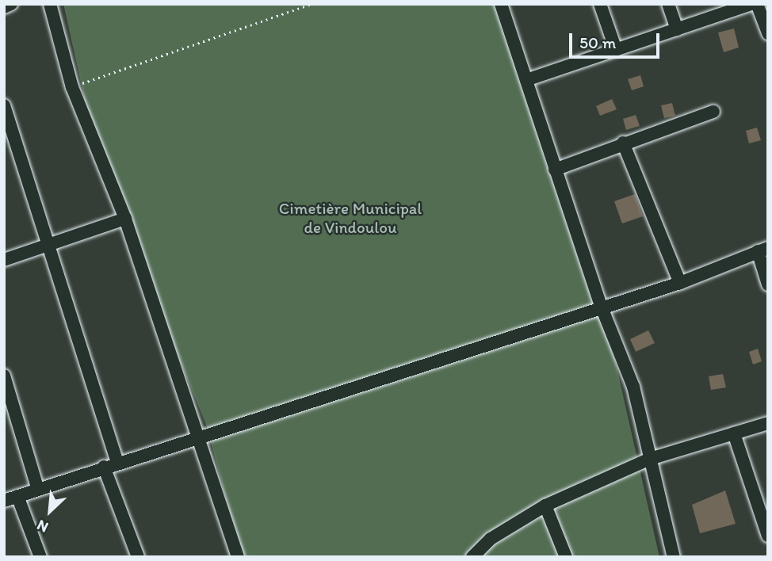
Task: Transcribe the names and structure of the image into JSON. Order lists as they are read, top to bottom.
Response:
{
  "parks": ["Cimetière Municipal de Vindoulou"],
  "scale_bar": "50 m",
  "north": "bottom left"
}
